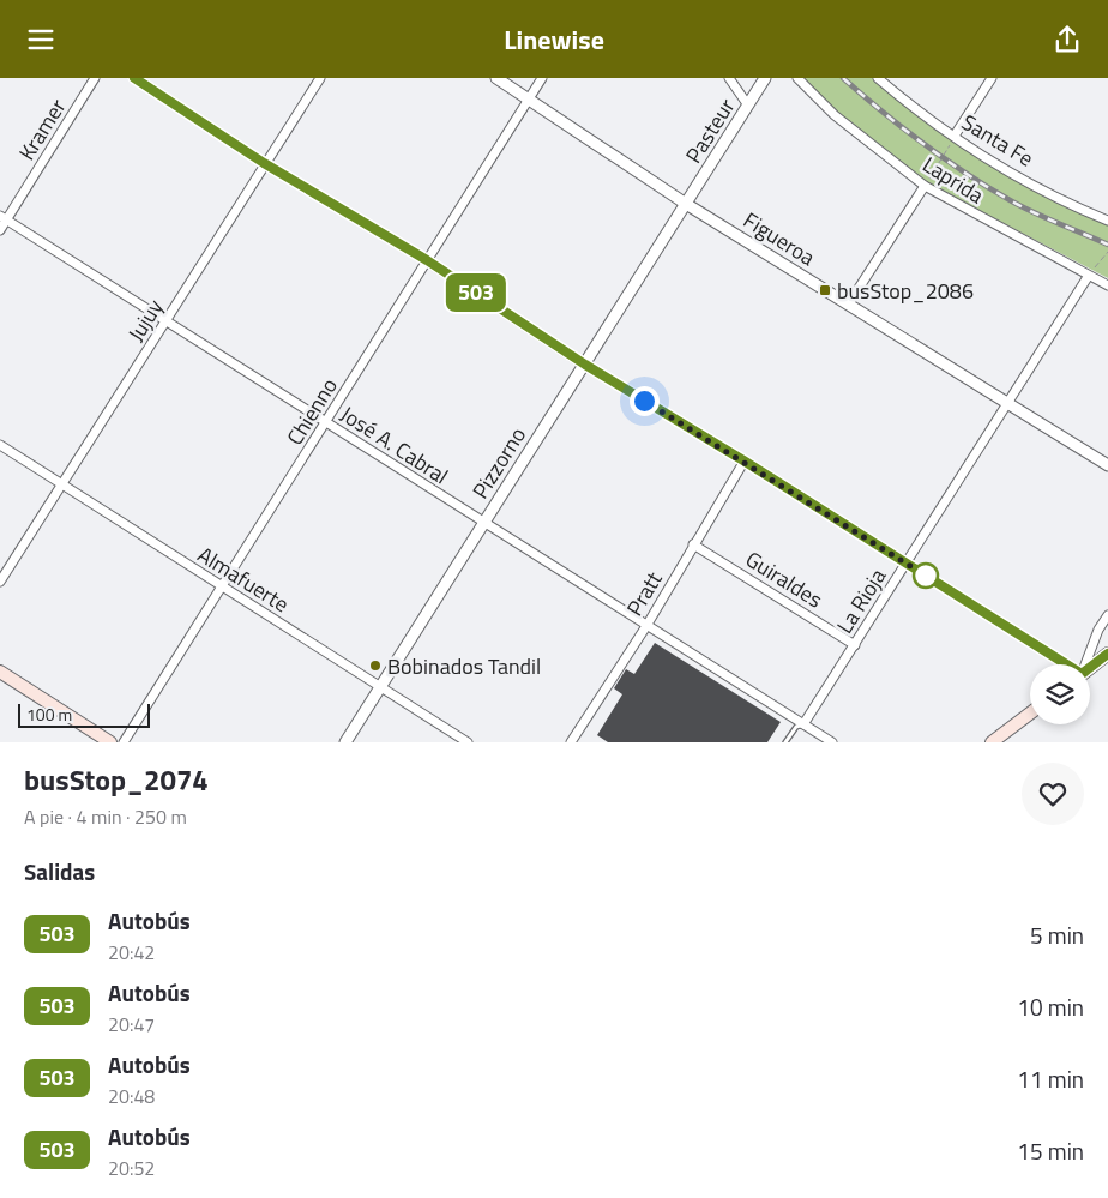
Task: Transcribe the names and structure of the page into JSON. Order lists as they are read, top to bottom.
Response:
{
  "streets": {
    "street": [
      "Kramer",
      "Pasteur",
      "Santa Fe",
      "Laprida",
      "Figueroa",
      "Jujuy",
      "Chienno",
      "José A. Cabral",
      "Pizzorno",
      "Almafuerte",
      "Guiraldes",
      "Pratt",
      "La Rioja"
    ]
  },
  "crossings": [
    ["Kramer", "José A. Cabral"],
    ["Pasteur", "Figueroa"],
    ["Pasteur", "Pizzorno"],
    ["Laprida", "La Rioja"],
    ["Figueroa", "Chienno"],
    ["Figueroa", "Pizzorno"],
    ["Figueroa", "La Rioja"],
    ["Jujuy", "José A. Cabral"],
    ["Jujuy", "Almafuerte"],
    ["Chienno", "José A. Cabral"],
    ["Chienno", "Almafuerte"],
    ["José A. Cabral", "Pizzorno"],
    ["José A. Cabral", "Pratt"],
    ["José A. Cabral", "La Rioja"],
    ["Pizzorno", "Almafuerte"],
    ["Guiraldes", "Pratt"],
    ["Guiraldes", "La Rioja"]
  ],
  "places": {
    "transit": ["busStop_2086"],
    "other": ["Bobinados Tandil"]
  },
  "lines": ["bus line 503"],
  "scale_bar": "100 m",
  "page": {
    "header": "Linewise",
    "on_map": "503",
    "scale": "100 m",
    "heading": [
      ["busStop_2074", "A pie · 4 min · 250 m"],
      "Salidas"
    ],
    "list": [
      {
        "mark": "503",
        "name": "Autobús",
        "note": "20:42",
        "value": "5 min"
      },
      {
        "mark": "503",
        "name": "Autobús",
        "note": "20:47",
        "value": "10 min"
      },
      {
        "mark": "503",
        "name": "Autobús",
        "note": "20:48",
        "value": "11 min"
      },
      {
        "mark": "503",
        "name": "Autobús",
        "note": "20:52",
        "value": "15 min"
      }
    ]
  }
}
